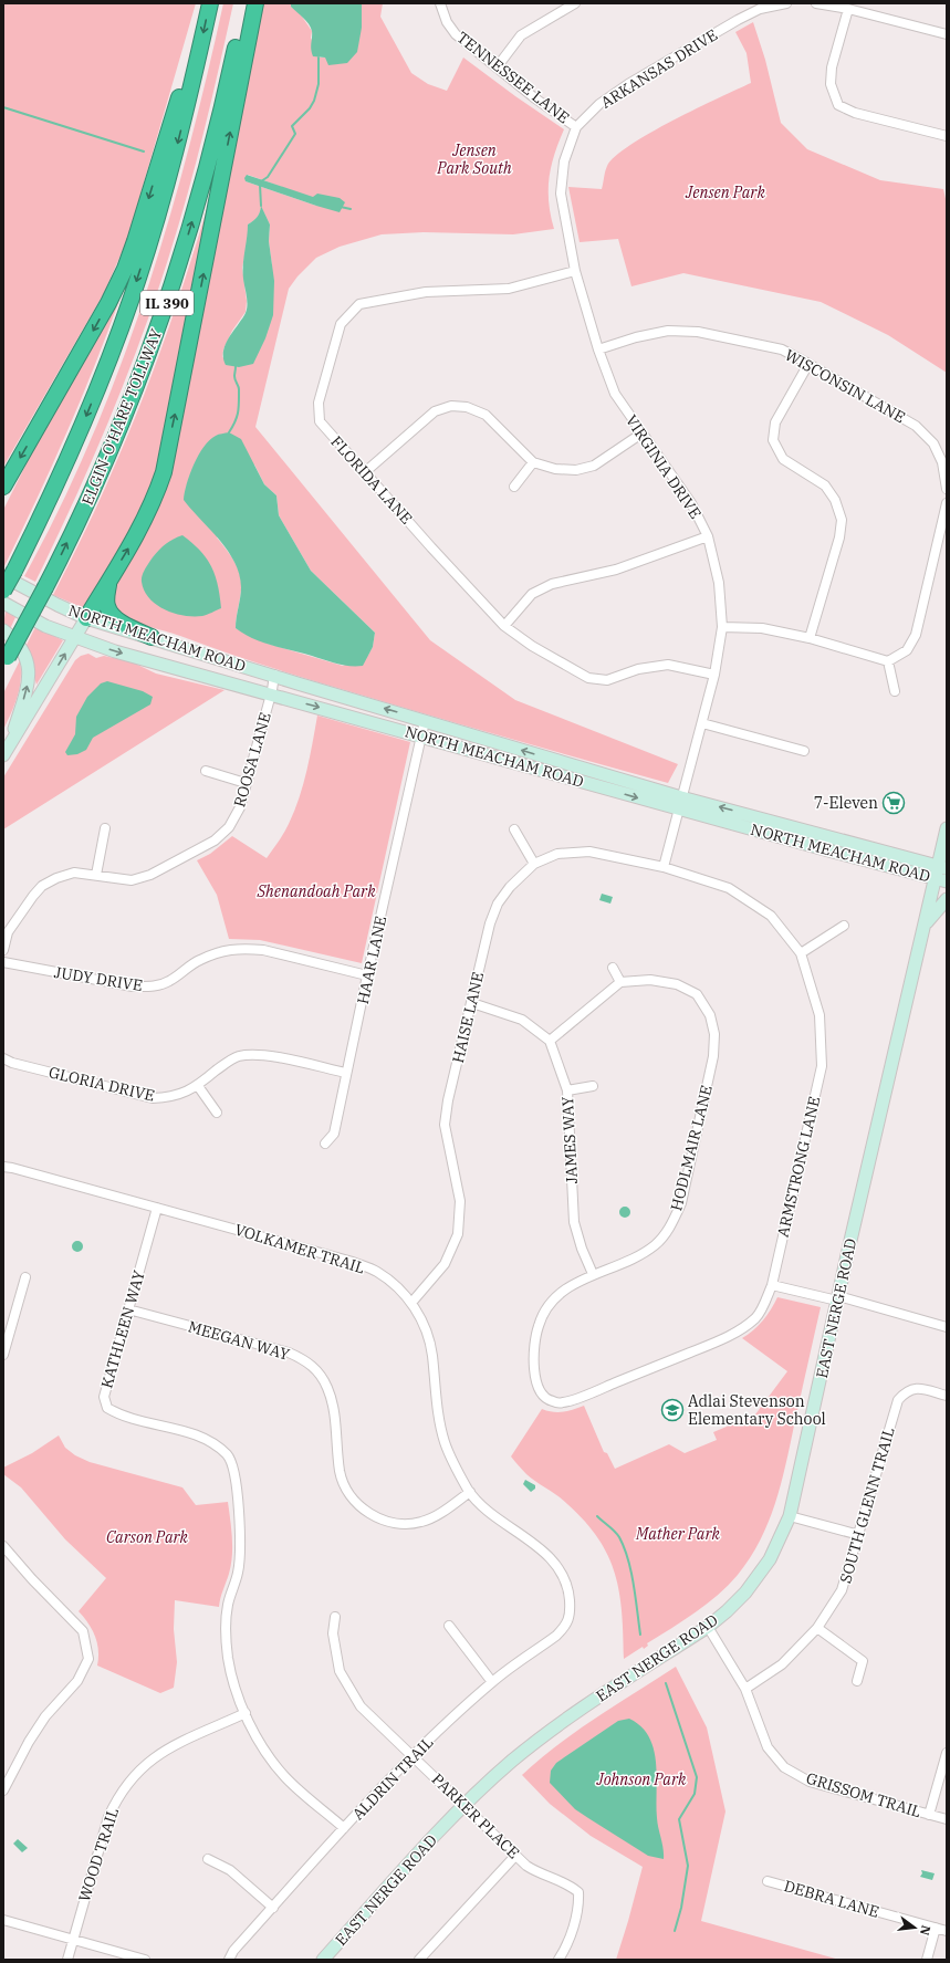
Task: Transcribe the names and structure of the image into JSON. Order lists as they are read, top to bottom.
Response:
{
  "streets": {
    "highway": ["IL 390", "ELGIN-O'HARE TOLLWAY"],
    "main road": ["NORTH MEACHAM ROAD", "EAST NERGE ROAD"],
    "street": [
      "ARKANSAS DRIVE",
      "TENNESSEE LANE",
      "WISCONSIN LANE",
      "VIRGINIA DRIVE",
      "FLORIDA LANE",
      "ROOSA LANE",
      "HAAR LANE",
      "JUDY DRIVE",
      "HAISE LANE",
      "GLORIA DRIVE",
      "JAMES WAY",
      "HODLMAIR LANE",
      "ARMSTRONG LANE",
      "VOLKAMER TRAIL",
      "KATHLEEN WAY",
      "MEEGAN WAY",
      "SOUTH GLENN TRAIL",
      "ALDRIN TRAIL",
      "GRISSOM TRAIL",
      "PARKER PLACE",
      "WOOD TRAIL",
      "DEBRA LANE"
    ]
  },
  "crossings": [
    ["ARKANSAS DRIVE", "TENNESSEE LANE"],
    ["ARKANSAS DRIVE", "VIRGINIA DRIVE"],
    ["ARKANSAS DRIVE", "FLORIDA LANE"],
    ["IL 390", "NORTH MEACHAM ROAD"],
    ["WISCONSIN LANE", "VIRGINIA DRIVE"],
    ["VIRGINIA DRIVE", "FLORIDA LANE"],
    ["VIRGINIA DRIVE", "NORTH MEACHAM ROAD"],
    ["VIRGINIA DRIVE", "HAISE LANE"],
    ["VIRGINIA DRIVE", "ARMSTRONG LANE"],
    ["NORTH MEACHAM ROAD", "ROOSA LANE"],
    ["NORTH MEACHAM ROAD", "HAAR LANE"],
    ["NORTH MEACHAM ROAD", "EAST NERGE ROAD"],
    ["HAAR LANE", "JUDY DRIVE"],
    ["HAAR LANE", "GLORIA DRIVE"],
    ["HAISE LANE", "ARMSTRONG LANE"],
    ["HAISE LANE", "VOLKAMER TRAIL"],
    ["JAMES WAY", "HODLMAIR LANE"],
    ["HODLMAIR LANE", "ARMSTRONG LANE"],
    ["VOLKAMER TRAIL", "KATHLEEN WAY"],
    ["VOLKAMER TRAIL", "MEEGAN WAY"],
    ["VOLKAMER TRAIL", "ALDRIN TRAIL"],
    ["EAST NERGE ROAD", "GRISSOM TRAIL"],
    ["EAST NERGE ROAD", "PARKER PLACE"],
    ["KATHLEEN WAY", "MEEGAN WAY"],
    ["KATHLEEN WAY", "ALDRIN TRAIL"],
    ["KATHLEEN WAY", "WOOD TRAIL"],
    ["SOUTH GLENN TRAIL", "GRISSOM TRAIL"],
    ["ALDRIN TRAIL", "PARKER PLACE"]
  ],
  "parks": [
    "Jensen Park South",
    "Jensen Park",
    "Shenandoah Park",
    "Mather Park",
    "Carson Park",
    "Johnson Park"
  ],
  "places": {
    "supermarket": ["7-Eleven"],
    "school or university": ["Adlai Stevenson Elementary School"]
  },
  "north": "right"
}
